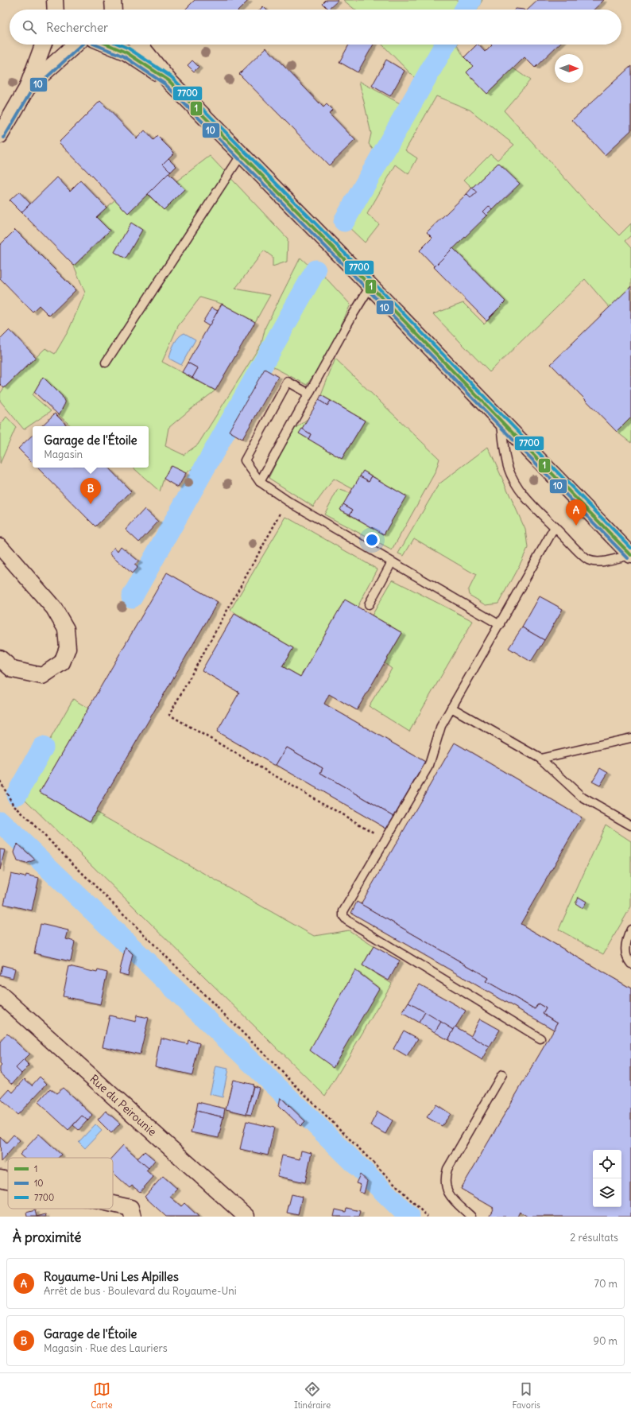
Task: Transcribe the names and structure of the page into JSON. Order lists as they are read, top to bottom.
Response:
{
  "streets": {
    "street": ["Rue du Peirounie"]
  },
  "lines": ["transit line 1", "transit line 10", "transit line 7700"],
  "legend": ["1", "10", "7700"],
  "north": "right",
  "page": {
    "search": "Rechercher",
    "popup": ["Garage de l'Étoile", "Magasin"],
    "pins": ["B", "A"],
    "heading": ["À proximité", "2 résultats"],
    "list": [
      {
        "mark": "A",
        "name": "Royaume-Uni Les Alpilles",
        "note": "Arrêt de bus · Boulevard du Royaume-Uni",
        "value": "70 m"
      },
      {
        "mark": "B",
        "name": "Garage de l'Étoile",
        "note": "Magasin · Rue des Lauriers",
        "value": "90 m"
      }
    ],
    "nav": ["Carte", "Itinéraire", "Favoris"]
  }
}
